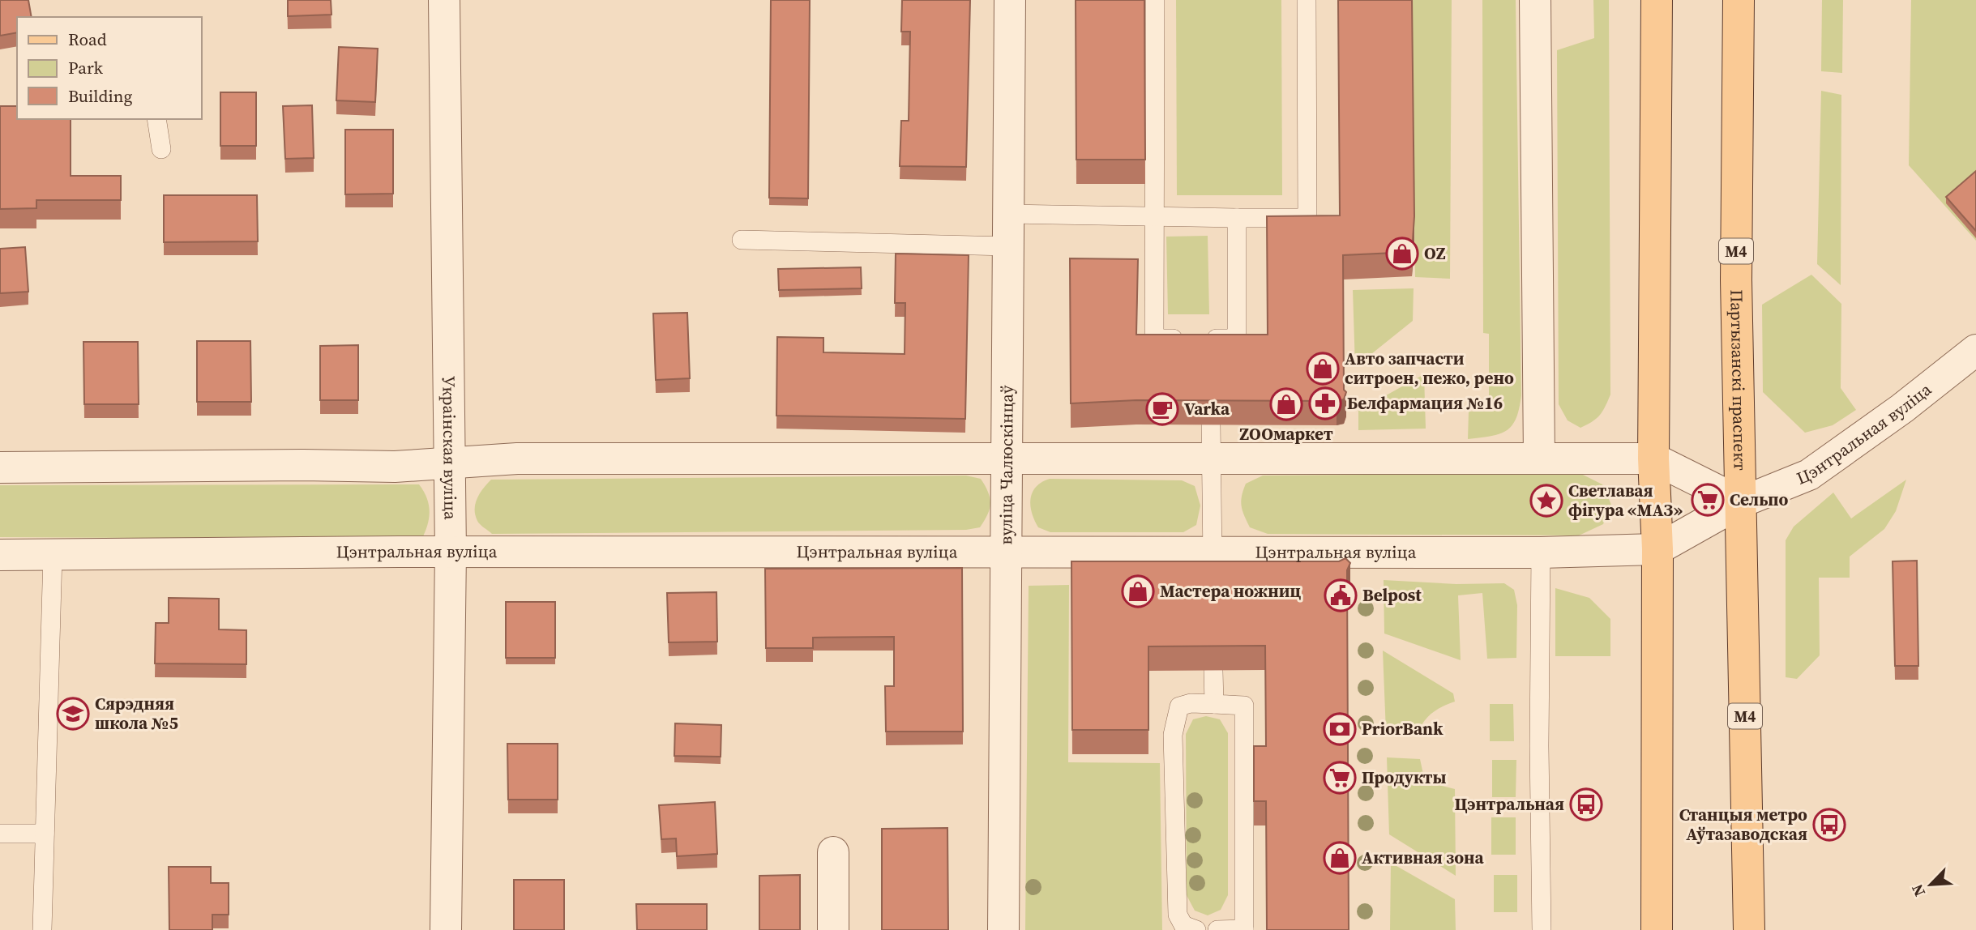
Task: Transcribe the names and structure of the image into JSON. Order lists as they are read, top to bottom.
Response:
{
  "streets": {
    "main road": ["М4", "Партызанскі праспект"],
    "street": ["Цэнтральная вуліца", "Украінская вуліца", "вуліца Чалюскінцаў"]
  },
  "crossings": [
    ["Партызанскі праспект", "Цэнтральная вуліца"],
    ["Цэнтральная вуліца", "Украінская вуліца"],
    ["Цэнтральная вуліца", "вуліца Чалюскінцаў"]
  ],
  "places": {
    "shop": [
      "OZ",
      "Авто запчасти ситроен, пежо, рено",
      "ZOOмаркет",
      "Мастера ножниц",
      "Активная зона"
    ],
    "pharmacy": ["Белфармация №16"],
    "cafe": ["Varka"],
    "supermarket": ["Сельпо", "Продукты"],
    "place": ["Светлавая фігура «МАЗ»"],
    "public building": ["Belpost"],
    "school or university": ["Сярэдняя школа №5"],
    "bank": ["PriorBank"],
    "bus stop": ["Цэнтральная", "Станцыя метро Аўтазаводская"]
  },
  "legend": ["Road", "Park", "Building"],
  "north": "bottom left"
}
